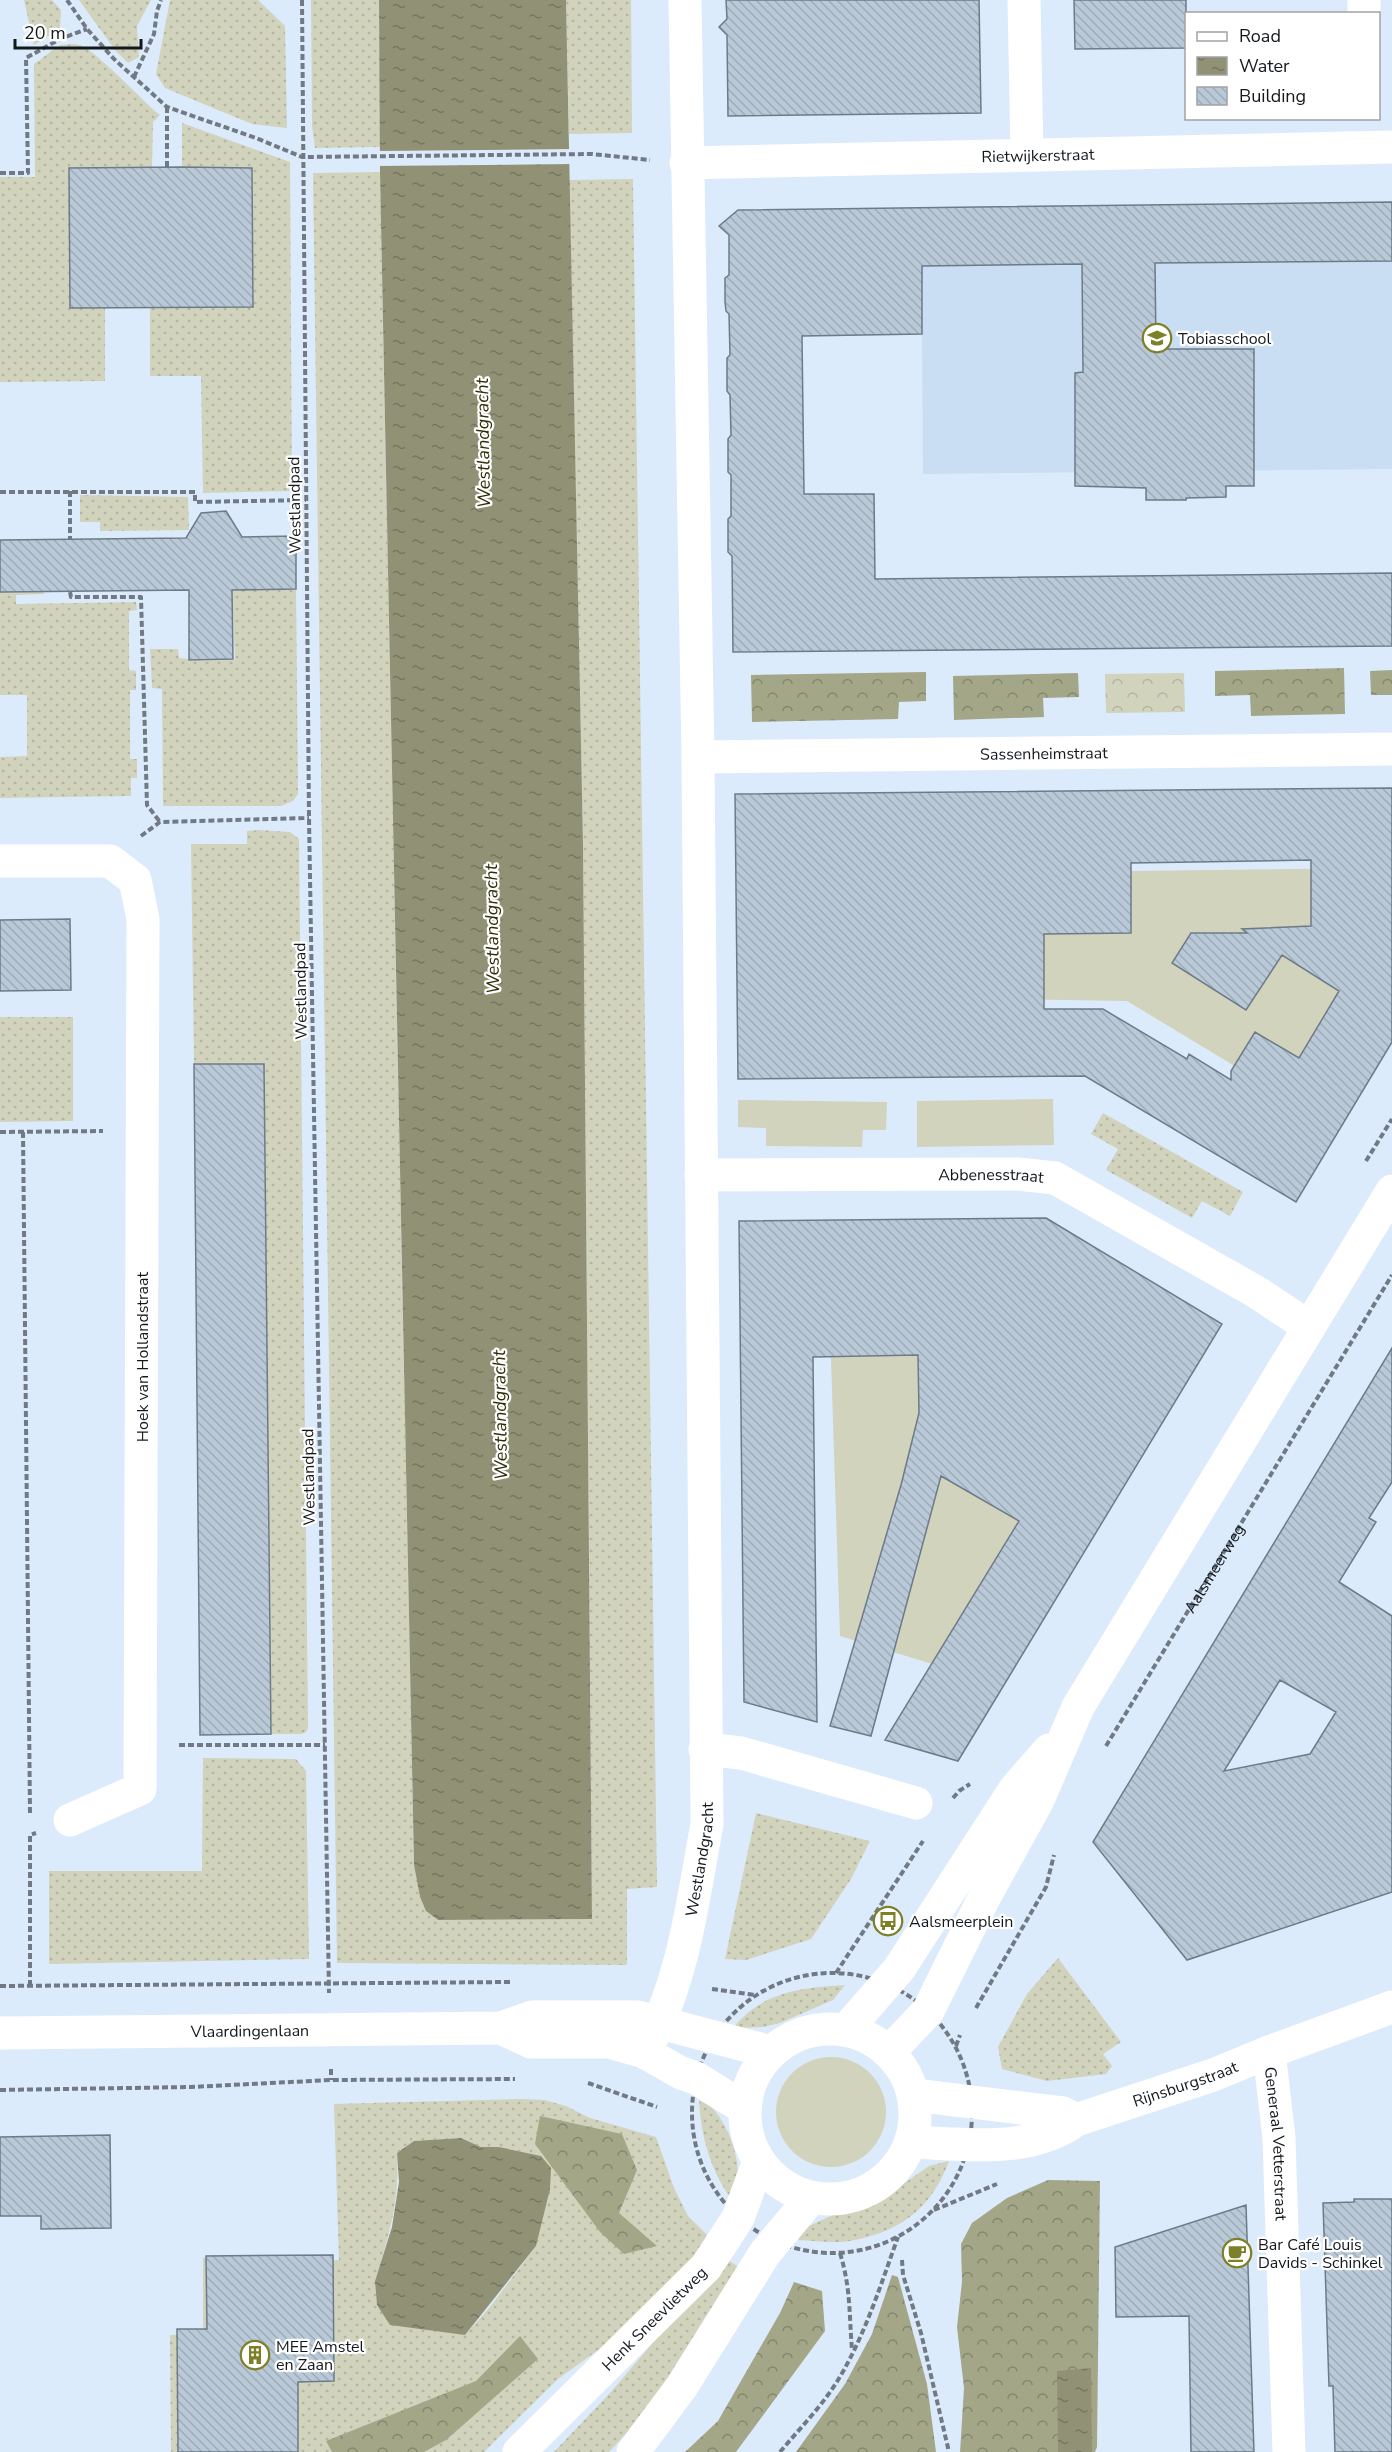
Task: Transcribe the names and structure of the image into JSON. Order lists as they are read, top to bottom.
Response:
{
  "streets": {
    "street": [
      "Rietwijkerstraat",
      "Sassenheimstraat",
      "Abbenesstraat",
      "Hoek van Hollandstraat",
      "Westlandgracht",
      "Vlaardingenlaan",
      "Rijnsburgstraat",
      "Generaal Vetterstraat",
      "Henk Sneevlietweg"
    ],
    "path": ["Westlandpad", "Aalsmeerweg"]
  },
  "crossings": [
    ["Rietwijkerstraat", "Westlandgracht"],
    ["Sassenheimstraat", "Westlandgracht"],
    ["Abbenesstraat", "Westlandgracht"],
    ["Westlandgracht", "Vlaardingenlaan"],
    ["Vlaardingenlaan", "Rijnsburgstraat"],
    ["Vlaardingenlaan", "Henk Sneevlietweg"],
    ["Rijnsburgstraat", "Generaal Vetterstraat"],
    ["Rijnsburgstraat", "Henk Sneevlietweg"]
  ],
  "water": ["Westlandgracht"],
  "places": {
    "school or university": ["Tobiasschool"],
    "bus stop": ["Aalsmeerplein"],
    "cafe": ["Bar Café Louis Davids - Schinkel"],
    "building": ["MEE Amstel en Zaan"]
  },
  "legend": ["Road", "Water", "Building"],
  "scale_bar": "20 m"
}
